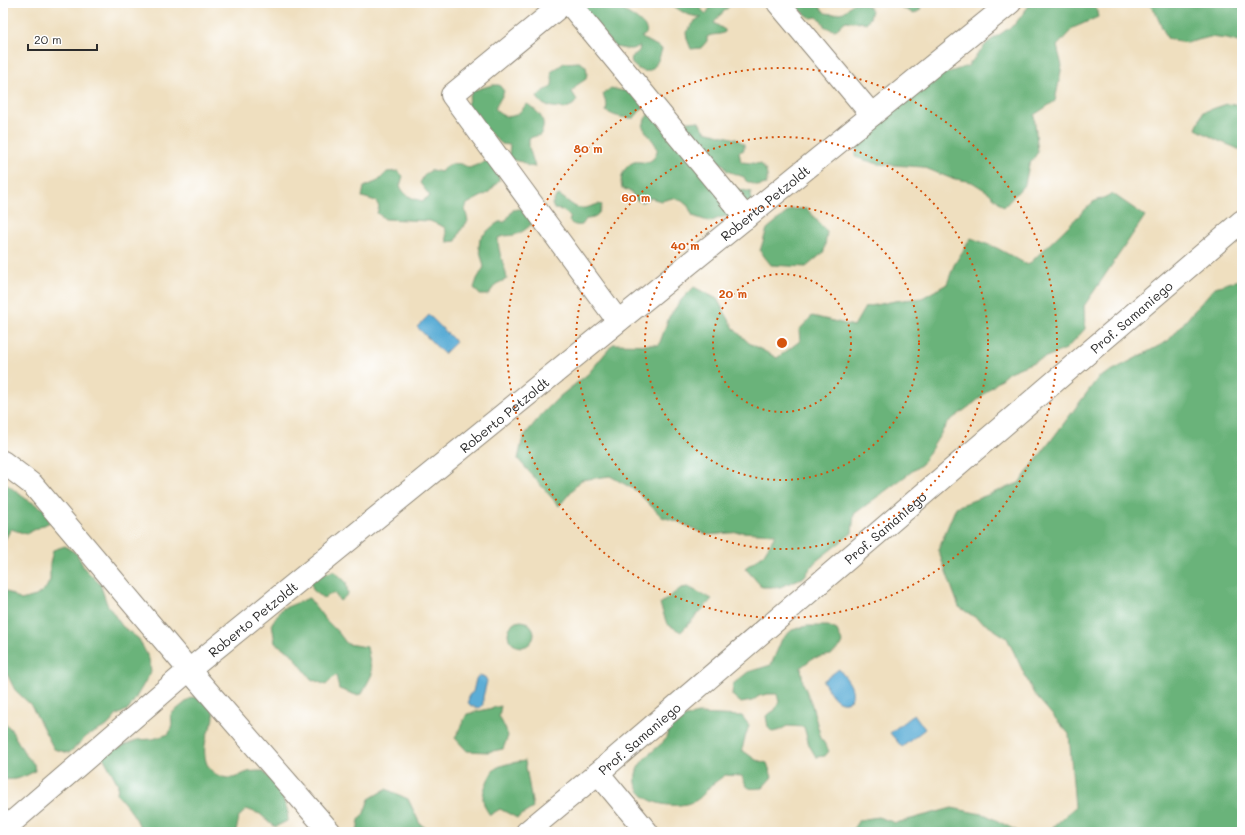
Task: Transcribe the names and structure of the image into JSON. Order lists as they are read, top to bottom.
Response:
{
  "streets": {
    "street": ["Roberto Petzoldt", "Prof. Samaniego"]
  },
  "scale_bar": "20 m",
  "rings": [
    "80 m",
    "60 m",
    "40 m",
    "20 m"
  ]
}
